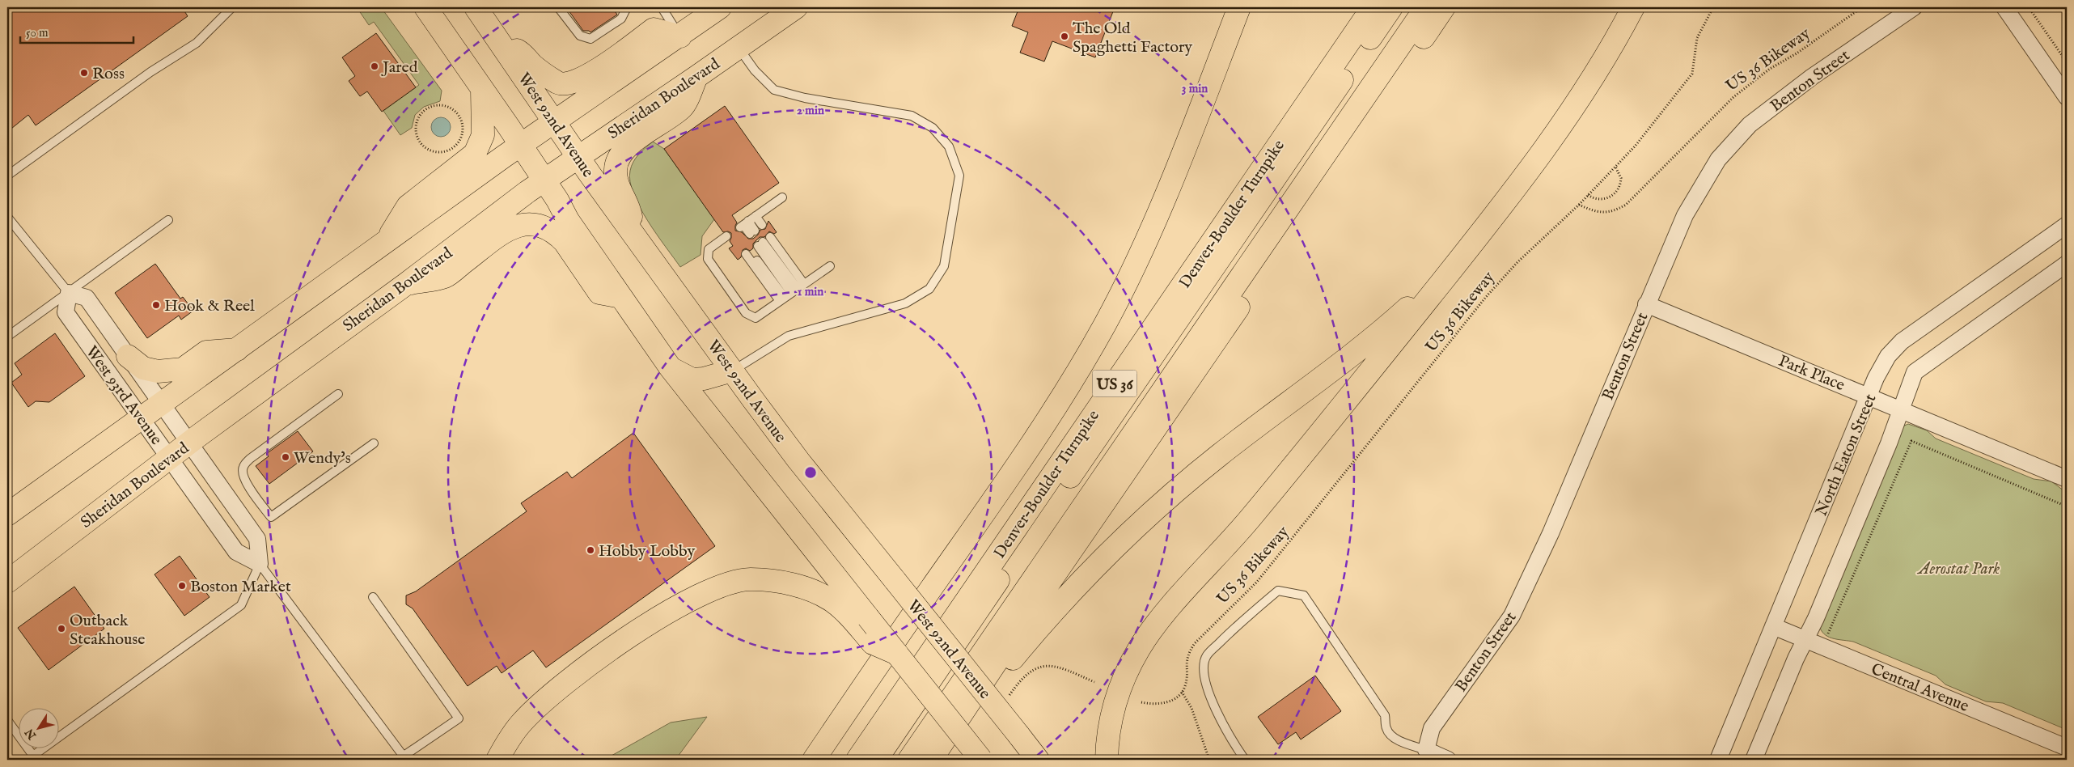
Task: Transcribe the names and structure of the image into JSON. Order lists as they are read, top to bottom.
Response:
{
  "streets": {
    "main road": [
      "Sheridan Boulevard",
      "West 92nd Avenue",
      "Denver–Boulder Turnpike",
      "US 36"
    ],
    "street": [
      "Benton Street",
      "Park Place",
      "West 93rd Avenue",
      "North Eaton Street",
      "Central Avenue"
    ],
    "path": ["US 36 Bikeway"]
  },
  "crossings": [
    ["Benton Street", "Park Place"],
    ["Sheridan Boulevard", "West 92nd Avenue"],
    ["Sheridan Boulevard", "West 93rd Avenue"],
    ["Park Place", "North Eaton Street"],
    ["North Eaton Street", "Central Avenue"]
  ],
  "parks": ["Aerostat Park"],
  "places": [
    "The Old Spaghetti Factory",
    "Jared",
    "Ross",
    "Hook & Reel",
    "Wendy's",
    "Hobby Lobby",
    "Boston Market",
    "Outback Steakhouse"
  ],
  "scale_bar": "50 m",
  "north": "bottom left",
  "rings": ["3 min", "2 min", "1 min"]
}
